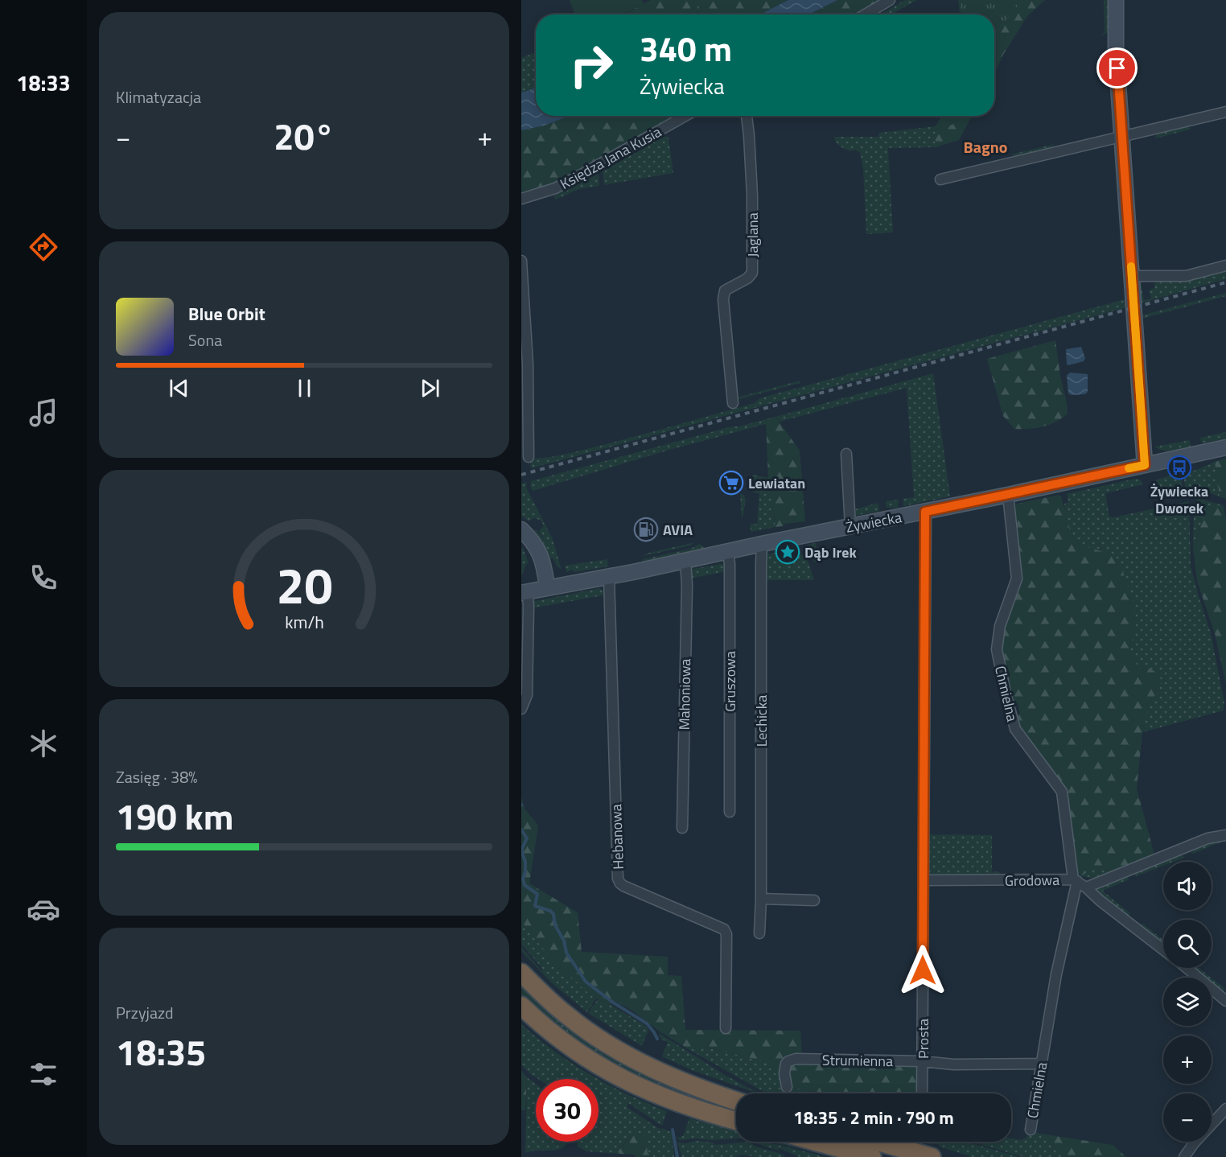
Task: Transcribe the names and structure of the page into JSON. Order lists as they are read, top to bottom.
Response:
{
  "streets": {
    "main road": ["Żywiecka"],
    "street": [
      "Księdza Jana Kusia",
      "Jaglana",
      "Gruszowa",
      "Chmielna",
      "Mahoniowa",
      "Lechicka",
      "Hebanowa",
      "Grodowa",
      "Prosta",
      "Strumienna"
    ]
  },
  "crossings": [
    ["Żywiecka", "Gruszowa"],
    ["Żywiecka", "Chmielna"],
    ["Żywiecka", "Mahoniowa"],
    ["Żywiecka", "Lechicka"],
    ["Żywiecka", "Hebanowa"],
    ["Żywiecka", "Prosta"],
    ["Chmielna", "Grodowa"],
    ["Chmielna", "Strumienna"],
    ["Grodowa", "Prosta"],
    ["Prosta", "Strumienna"]
  ],
  "districts": ["Bagno"],
  "places": {
    "bus stop": ["Żywiecka Dworek"],
    "supermarket": ["Lewiatan"],
    "fuel station": ["AVIA"],
    "place": ["Dąb Irek"]
  },
  "page": {
    "tabs": "18:33",
    "tile": [
      "Klimatyzacja",
      ["Zasięg · 38%", "190 km"],
      ["Przyjazd", "18:35"]
    ],
    "turn": ["340 m", "Żywiecka"],
    "heat": ["−", "20°", "+"],
    "song": ["Blue Orbit", "Sona"],
    "map_buttons": ["+", "−"],
    "limit": "30",
    "trip": "18:35 · 2 min · 790 m",
    "gauge": ["20", "km/h"]
  }
}
